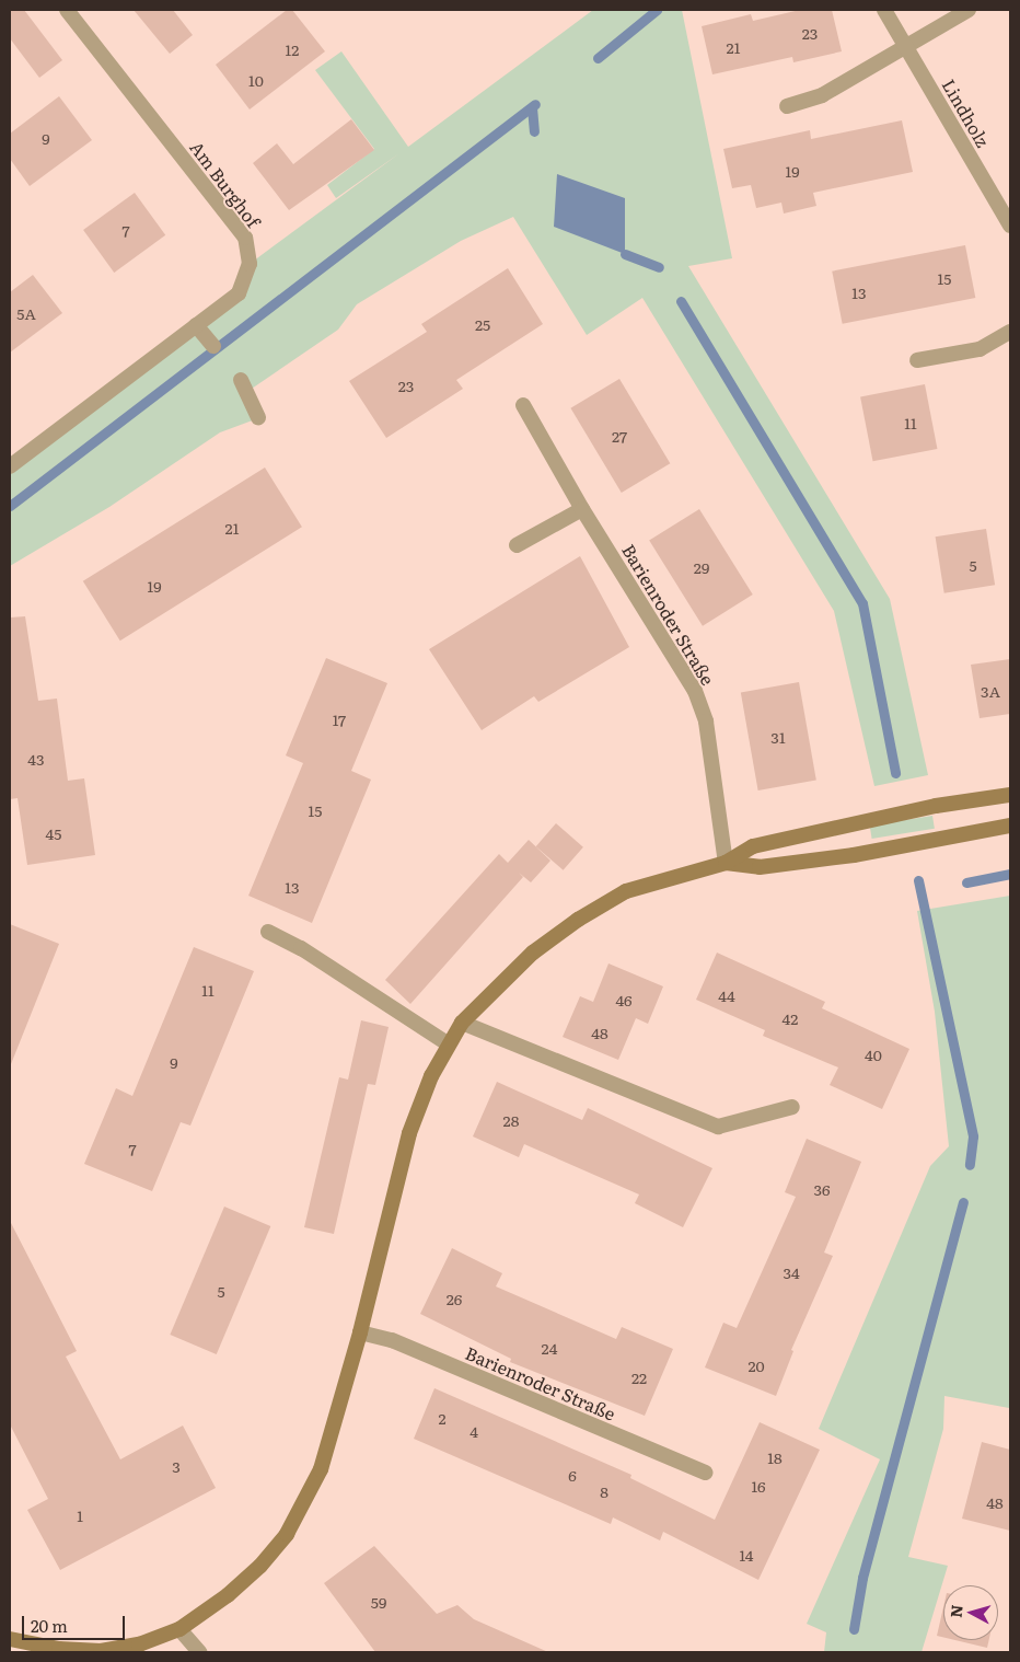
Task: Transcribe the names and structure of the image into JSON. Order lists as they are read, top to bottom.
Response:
{
  "streets": {
    "street": ["Lindholz", "Am Burghof", "Barienroder Straße"]
  },
  "house_numbers": [
    "23",
    "21",
    "12",
    "10",
    "9",
    "19",
    "7",
    "15",
    "13",
    "5A",
    "25",
    "23",
    "11",
    "27",
    "21",
    "5",
    "29",
    "19",
    "3A",
    "17",
    "31",
    "43",
    "15",
    "45",
    "13",
    "11",
    "44",
    "46",
    "42",
    "48",
    "40",
    "9",
    "28",
    "7",
    "36",
    "34",
    "5",
    "26",
    "24",
    "20",
    "22",
    "2",
    "4",
    "18",
    "3",
    "6",
    "16",
    "8",
    "48",
    "1",
    "14",
    "59"
  ],
  "scale_bar": "20 m",
  "north": "left"
}
